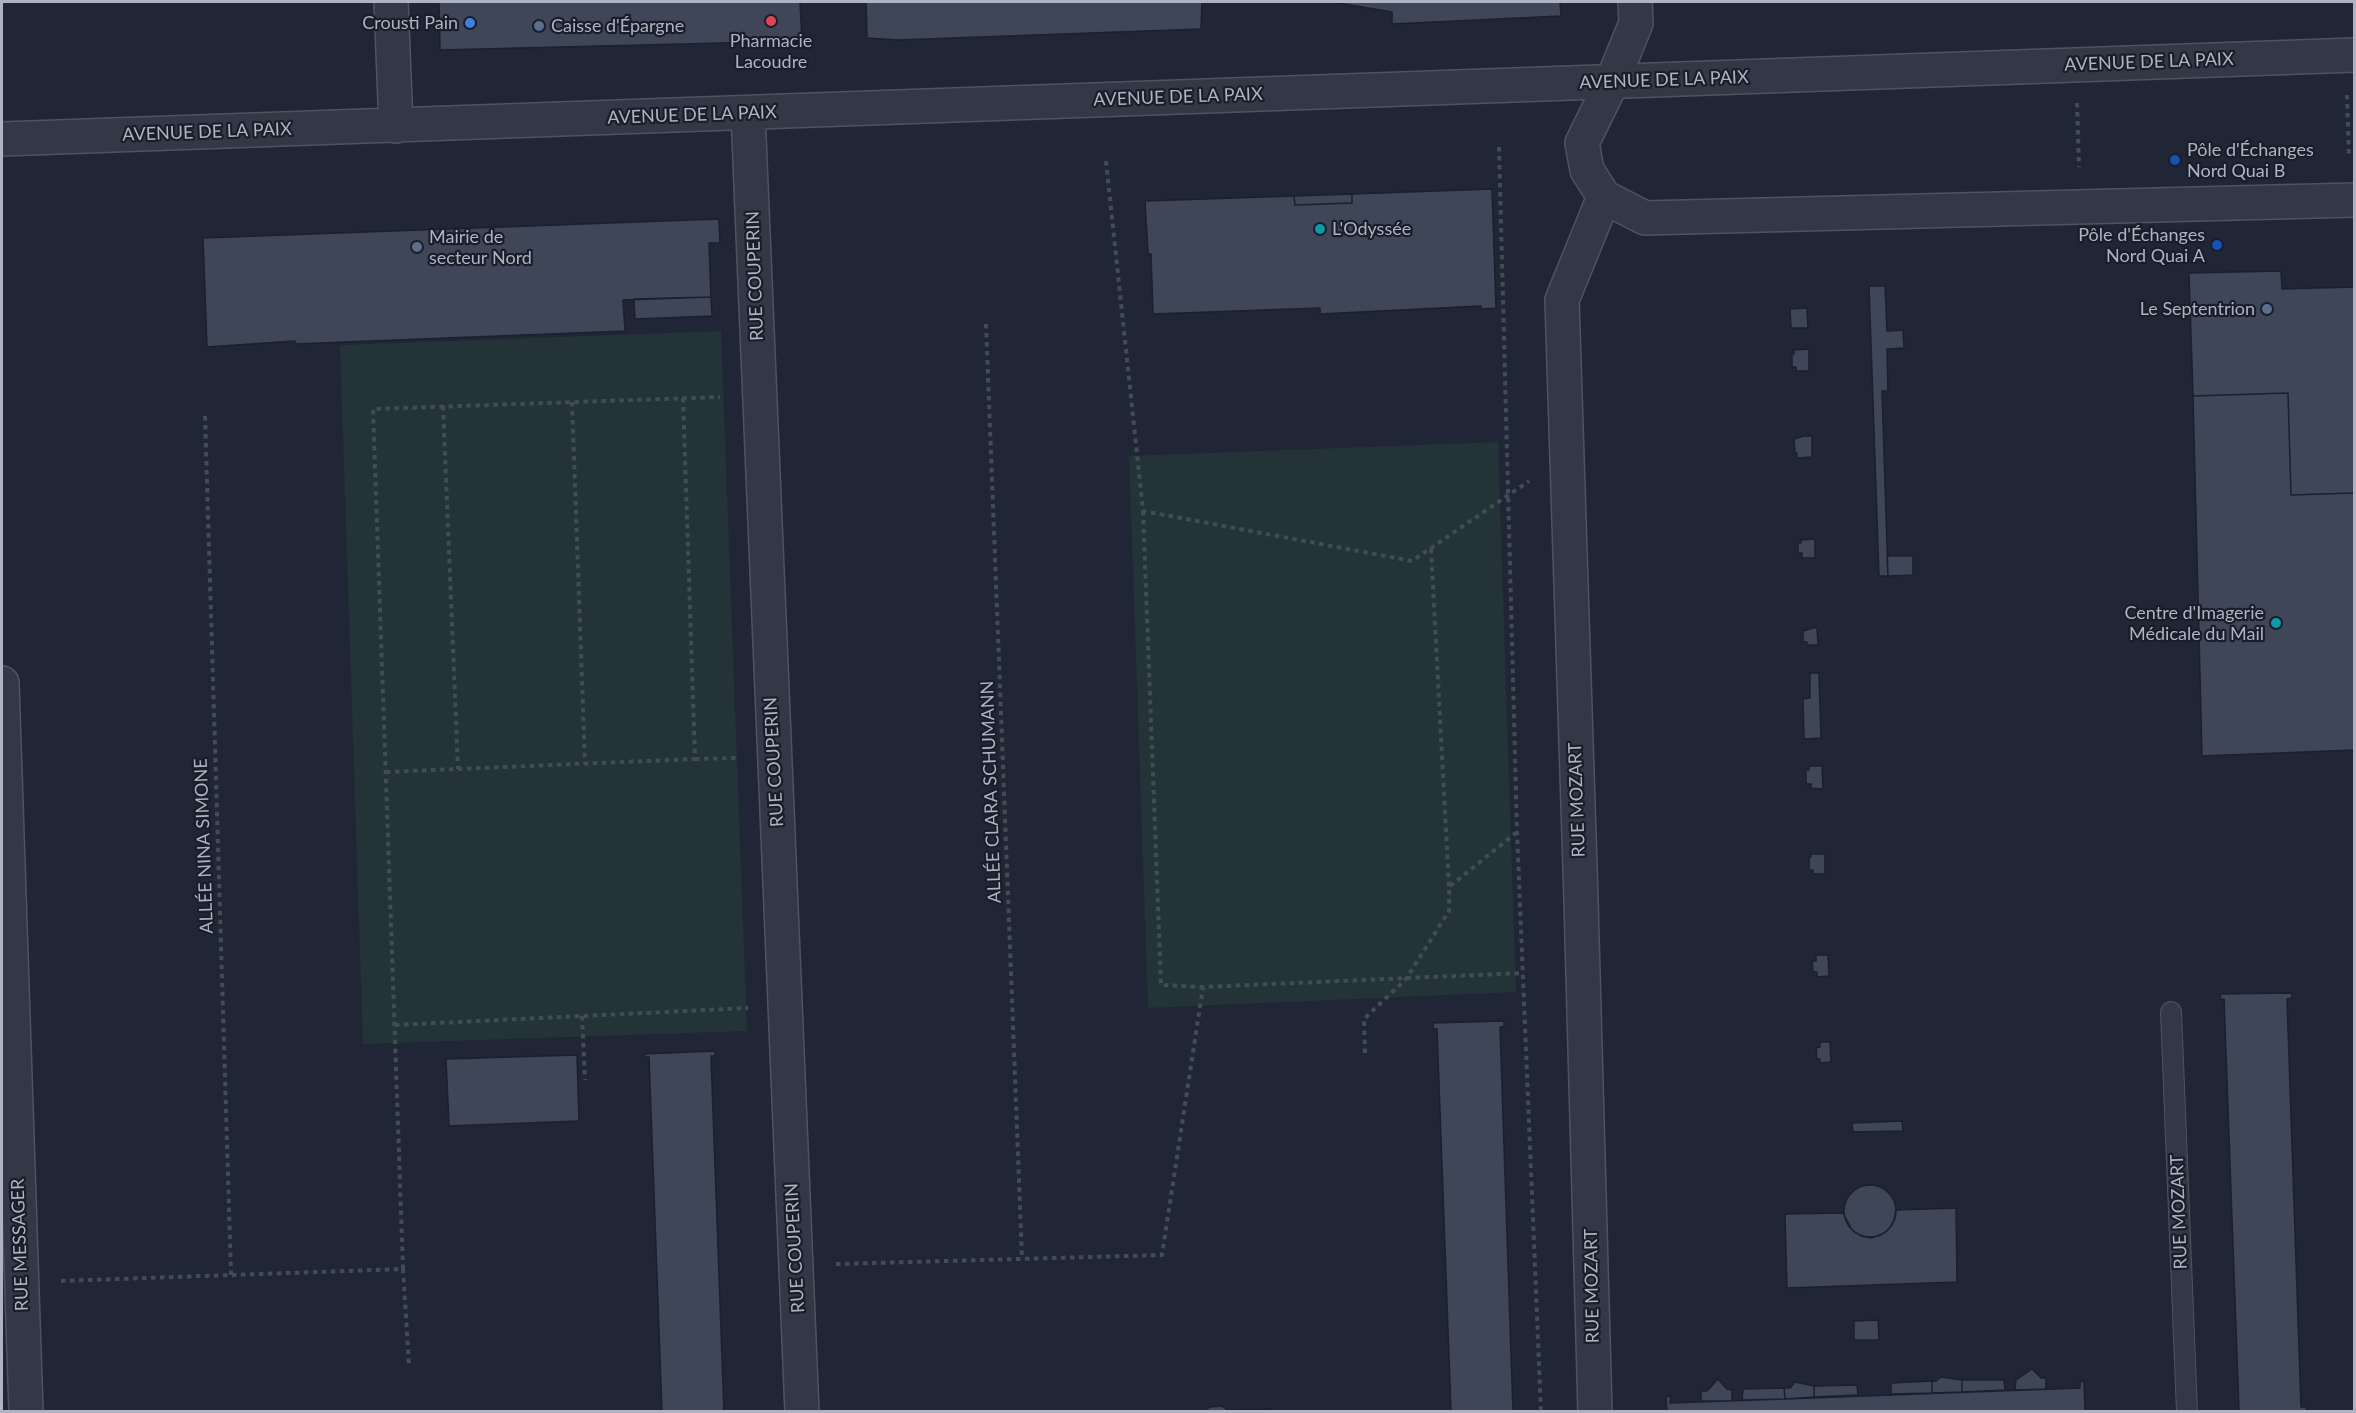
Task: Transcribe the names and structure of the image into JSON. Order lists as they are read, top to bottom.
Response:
{
  "streets": {
    "street": [
      "AVENUE DE LA PAIX",
      "RUE COUPERIN",
      "RUE MOZART",
      "RUE MESSAGER"
    ],
    "path": ["ALLÉE CLARA SCHUMANN", "ALLÉE NINA SIMONE"]
  },
  "crossings": [
    ["AVENUE DE LA PAIX", "RUE COUPERIN"]
  ],
  "places": [
    "Pharmacie Lacoudre",
    "Crousti Pain",
    "Caisse d'Épargne",
    "Pôle d'Échanges Nord Quai B",
    "L'Odyssée",
    "Pôle d'Échanges Nord Quai A",
    "Mairie de secteur Nord",
    "Le Septentrion",
    "Centre d'Imagerie Médicale du Mail"
  ]
}
